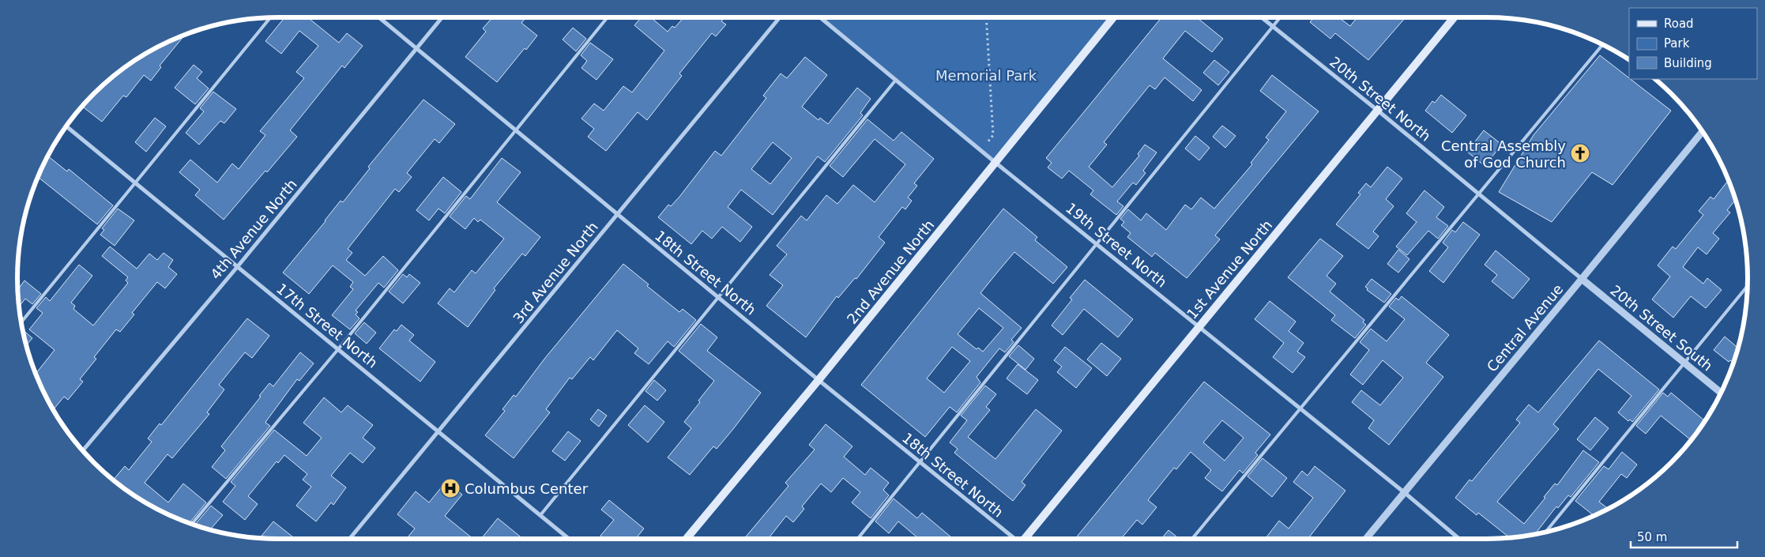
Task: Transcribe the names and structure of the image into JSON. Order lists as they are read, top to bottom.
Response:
{
  "streets": {
    "main road": ["1st Avenue North", "2nd Avenue North"],
    "street": [
      "20th Street North",
      "4th Avenue North",
      "19th Street North",
      "3rd Avenue North",
      "18th Street North",
      "17th Street North",
      "Central Avenue",
      "20th Street South"
    ]
  },
  "crossings": [
    ["20th Street North", "1st Avenue North"],
    ["20th Street North", "Central Avenue"],
    ["20th Street North", "20th Street South"],
    ["4th Avenue North", "18th Street North"],
    ["4th Avenue North", "17th Street North"],
    ["19th Street North", "1st Avenue North"],
    ["19th Street North", "2nd Avenue North"],
    ["19th Street North", "Central Avenue"],
    ["2nd Avenue North", "18th Street North"],
    ["3rd Avenue North", "18th Street North"],
    ["3rd Avenue North", "17th Street North"],
    ["Central Avenue", "20th Street South"]
  ],
  "parks": ["Memorial Park"],
  "places": {
    "church": ["Central Assembly of God Church"],
    "hospital": ["Columbus Center"]
  },
  "legend": ["Road", "Park", "Building"],
  "scale_bar": "50 m"
}
